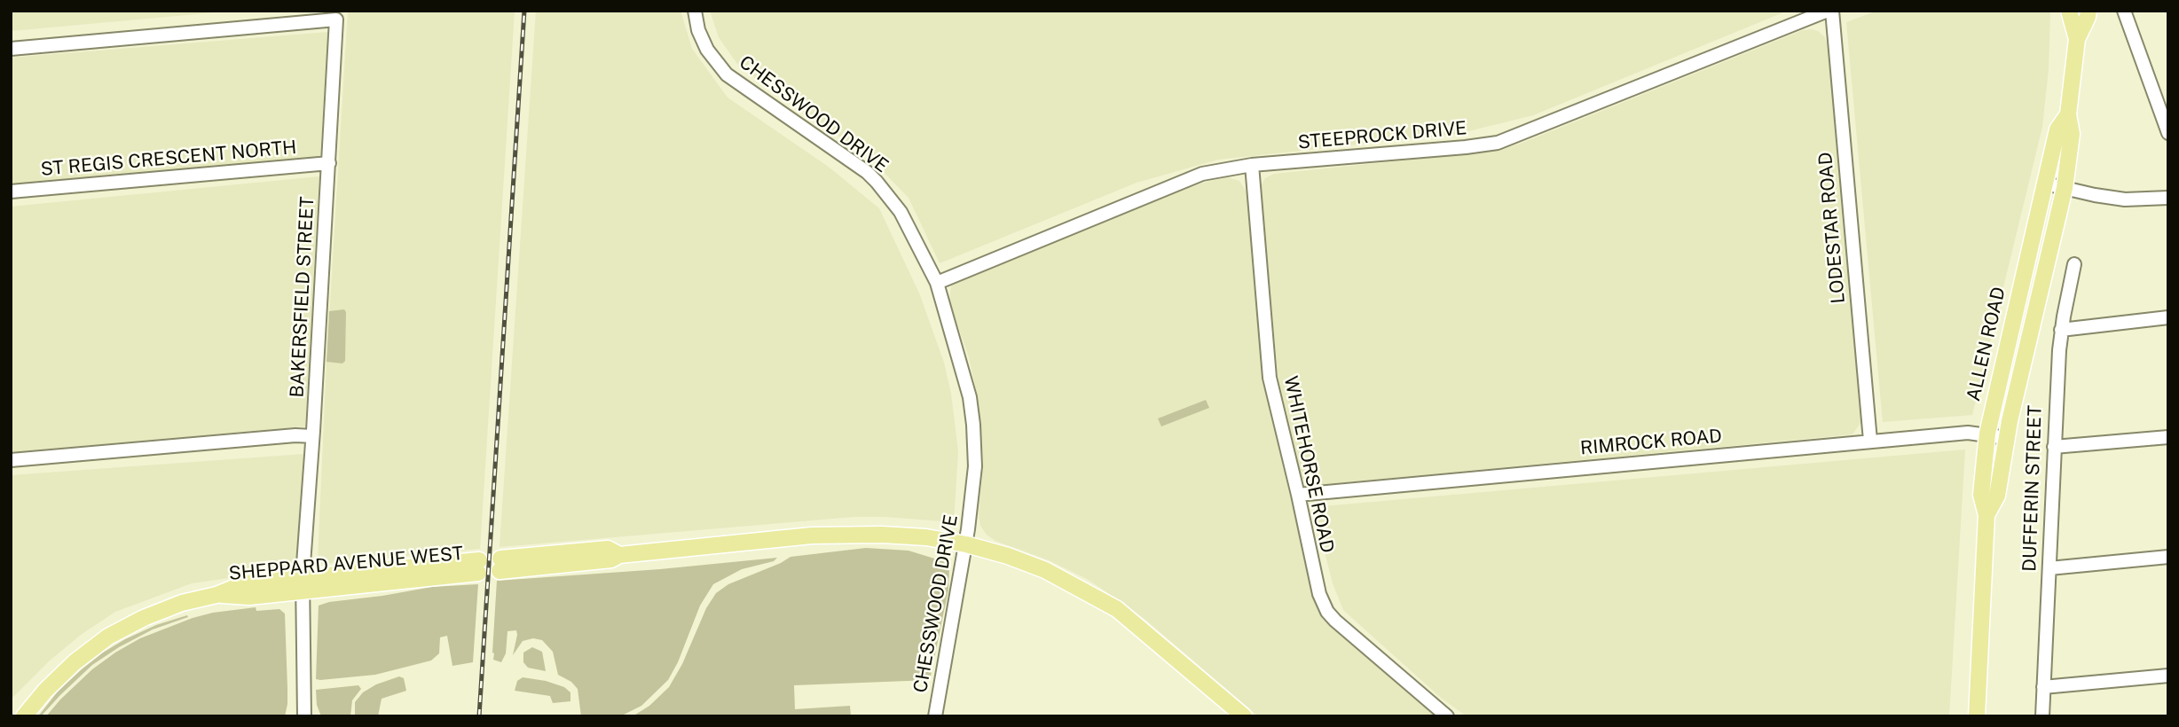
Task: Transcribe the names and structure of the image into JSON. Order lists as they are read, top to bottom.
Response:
{
  "streets": {
    "main road": ["ALLEN ROAD", "SHEPPARD AVENUE WEST"],
    "street": [
      "CHESSWOOD DRIVE",
      "STEEPROCK DRIVE",
      "ST REGIS CRESCENT NORTH",
      "LODESTAR ROAD",
      "BAKERSFIELD STREET",
      "RIMROCK ROAD",
      "WHITEHORSE ROAD",
      "DUFFERIN STREET"
    ]
  },
  "crossings": [
    ["CHESSWOOD DRIVE", "STEEPROCK DRIVE"],
    ["STEEPROCK DRIVE", "LODESTAR ROAD"],
    ["STEEPROCK DRIVE", "WHITEHORSE ROAD"],
    ["ST REGIS CRESCENT NORTH", "BAKERSFIELD STREET"],
    ["LODESTAR ROAD", "RIMROCK ROAD"],
    ["BAKERSFIELD STREET", "SHEPPARD AVENUE WEST"],
    ["ALLEN ROAD", "RIMROCK ROAD"],
    ["RIMROCK ROAD", "WHITEHORSE ROAD"]
  ]
}
